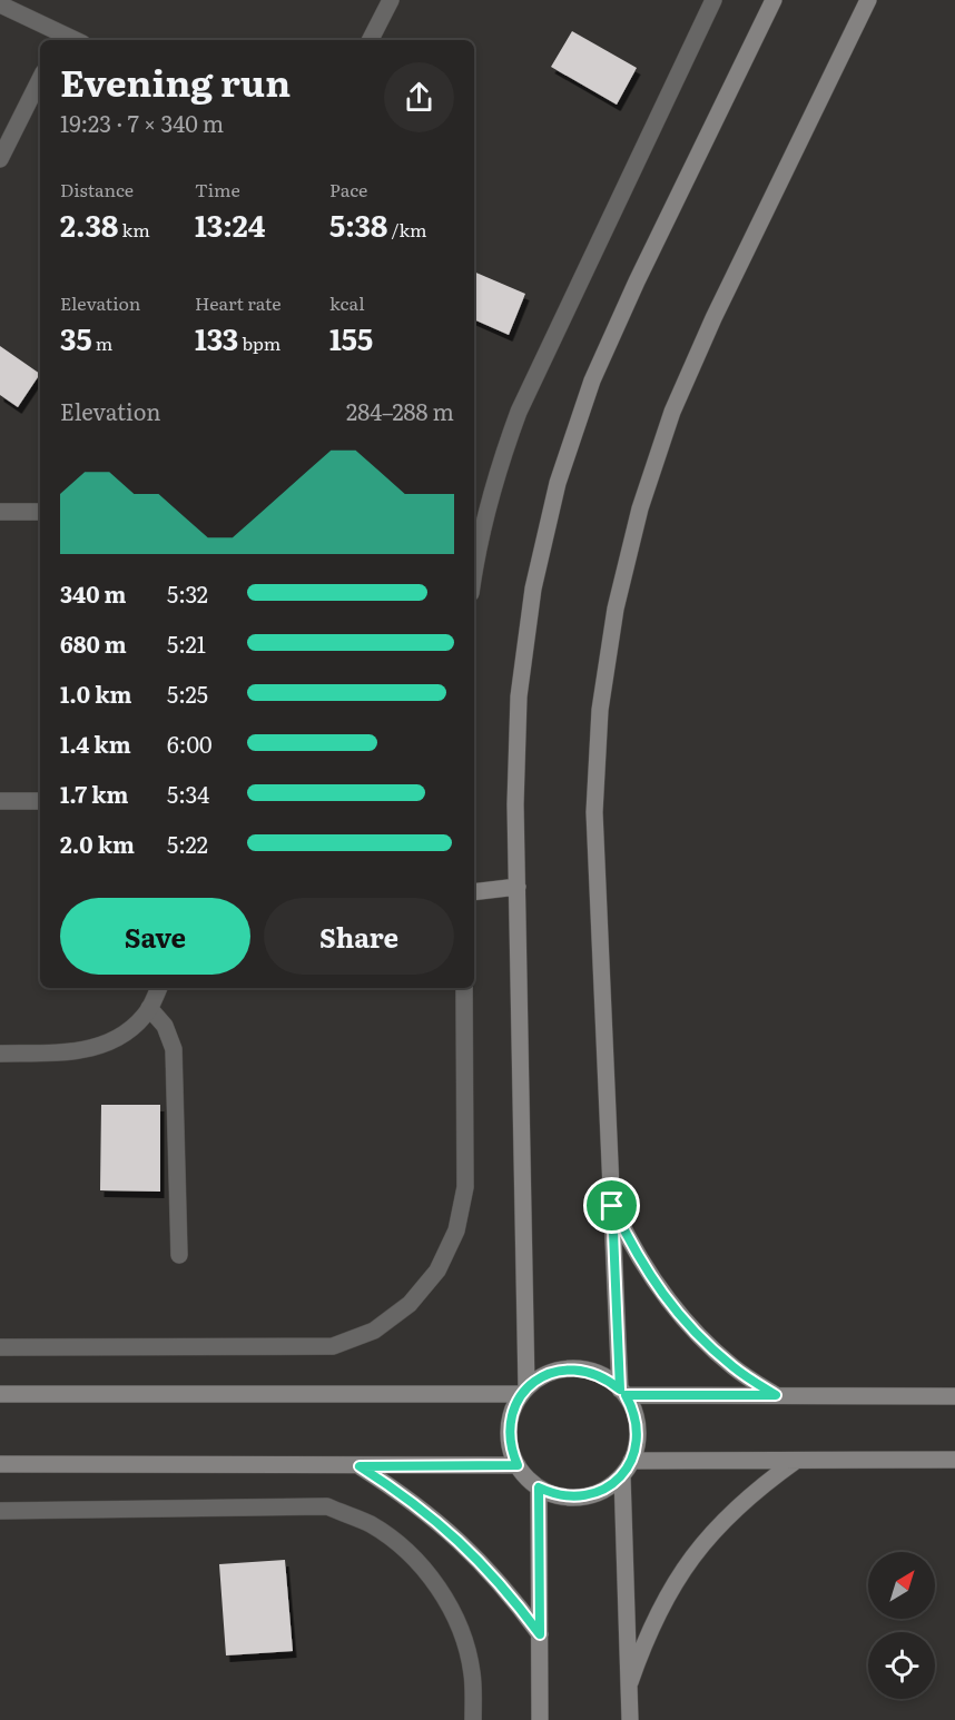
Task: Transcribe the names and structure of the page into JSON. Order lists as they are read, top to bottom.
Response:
{
  "north": "top right",
  "page": {
    "heading": ["Evening run", "19:23 · 7 × 340 m"],
    "stats": [
      ["Distance", "2.38 km"],
      ["Time", "13:24"],
      ["Pace", "5:38 /km"],
      ["Elevation", "35 m"],
      ["Heart rate", "133 bpm"],
      ["kcal", "155"]
    ],
    "chart": ["Elevation", "284–288 m"],
    "list": [
      {
        "name": "340 m",
        "note": "5:32"
      },
      {
        "name": "680 m",
        "note": "5:21"
      },
      {
        "name": "1.0 km",
        "note": "5:25"
      },
      {
        "name": "1.4 km",
        "note": "6:00"
      },
      {
        "name": "1.7 km",
        "note": "5:34"
      },
      {
        "name": "2.0 km",
        "note": "5:22"
      }
    ],
    "buttons": ["Save", "Share"]
  }
}
